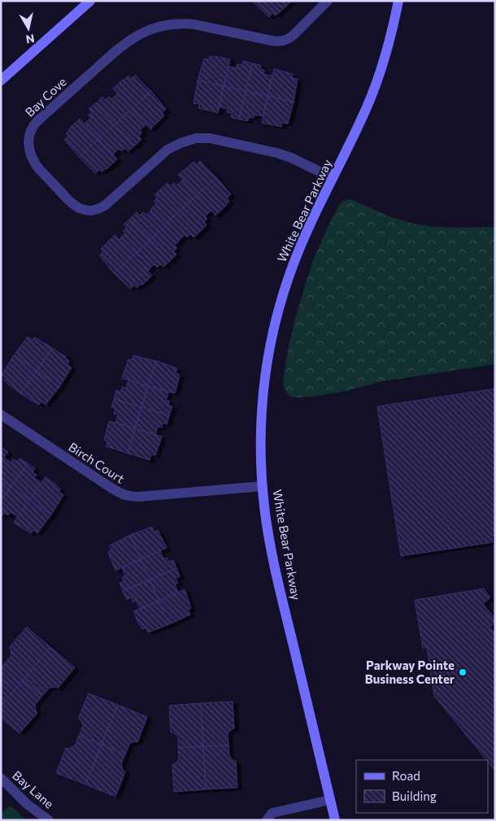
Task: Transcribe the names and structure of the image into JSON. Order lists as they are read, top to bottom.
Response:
{
  "streets": {
    "street": [
      "Bay Cove",
      "White Bear Parkway",
      "Birch Court",
      "Bay Lane"
    ]
  },
  "crossings": [
    ["Bay Cove", "White Bear Parkway"],
    ["White Bear Parkway", "Birch Court"]
  ],
  "places": ["Parkway Pointe Business Center"],
  "legend": ["Road", "Building"],
  "north": "bottom"
}
